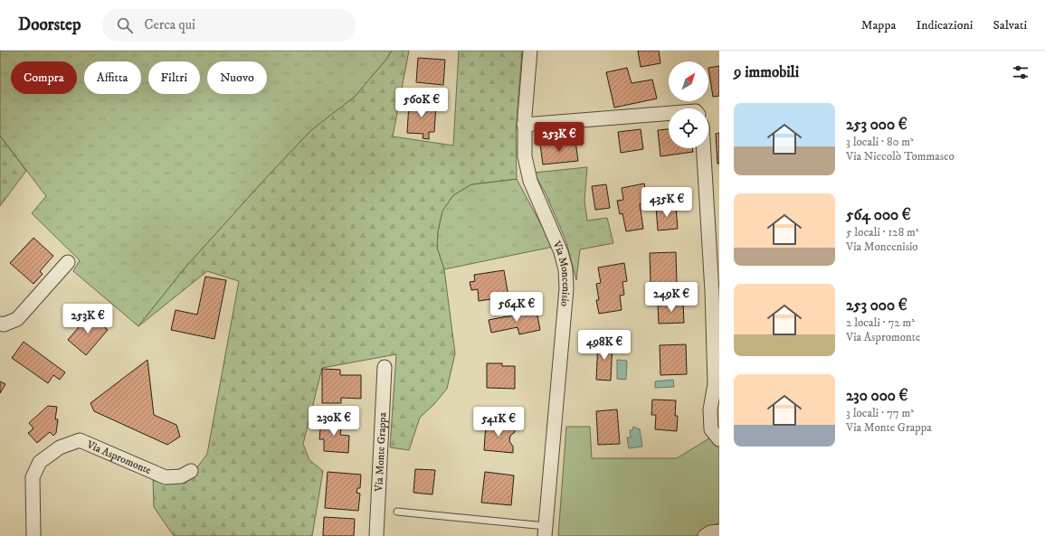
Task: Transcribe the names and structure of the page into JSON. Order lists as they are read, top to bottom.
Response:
{
  "streets": {
    "street": ["Via Moncenisio", "Via Monte Grappa", "Via Aspromonte"]
  },
  "north": "top right",
  "page": {
    "header": "Doorstep",
    "search": "Cerca qui",
    "nav": ["Mappa", "Indicazioni", "Salvati"],
    "heading": "9 immobili",
    "chip": [
      "Compra",
      "Affitta",
      "Filtri",
      "Nuovo"
    ],
    "price": [
      "560K €",
      "253K €",
      "435K €",
      "249K €",
      "564K €",
      "253K €",
      "498K €",
      "230K €",
      "541K €"
    ],
    "list": [
      {
        "name": "253 000 €",
        "note": "3 locali · 80 m² · Via Niccolò Tommaseo"
      },
      {
        "name": "564 000 €",
        "note": "5 locali · 128 m² · Via Moncenisio"
      },
      {
        "name": "253 000 €",
        "note": "2 locali · 72 m² · Via Aspromonte"
      },
      {
        "name": "230 000 €",
        "note": "3 locali · 77 m² · Via Monte Grappa"
      }
    ]
  }
}
